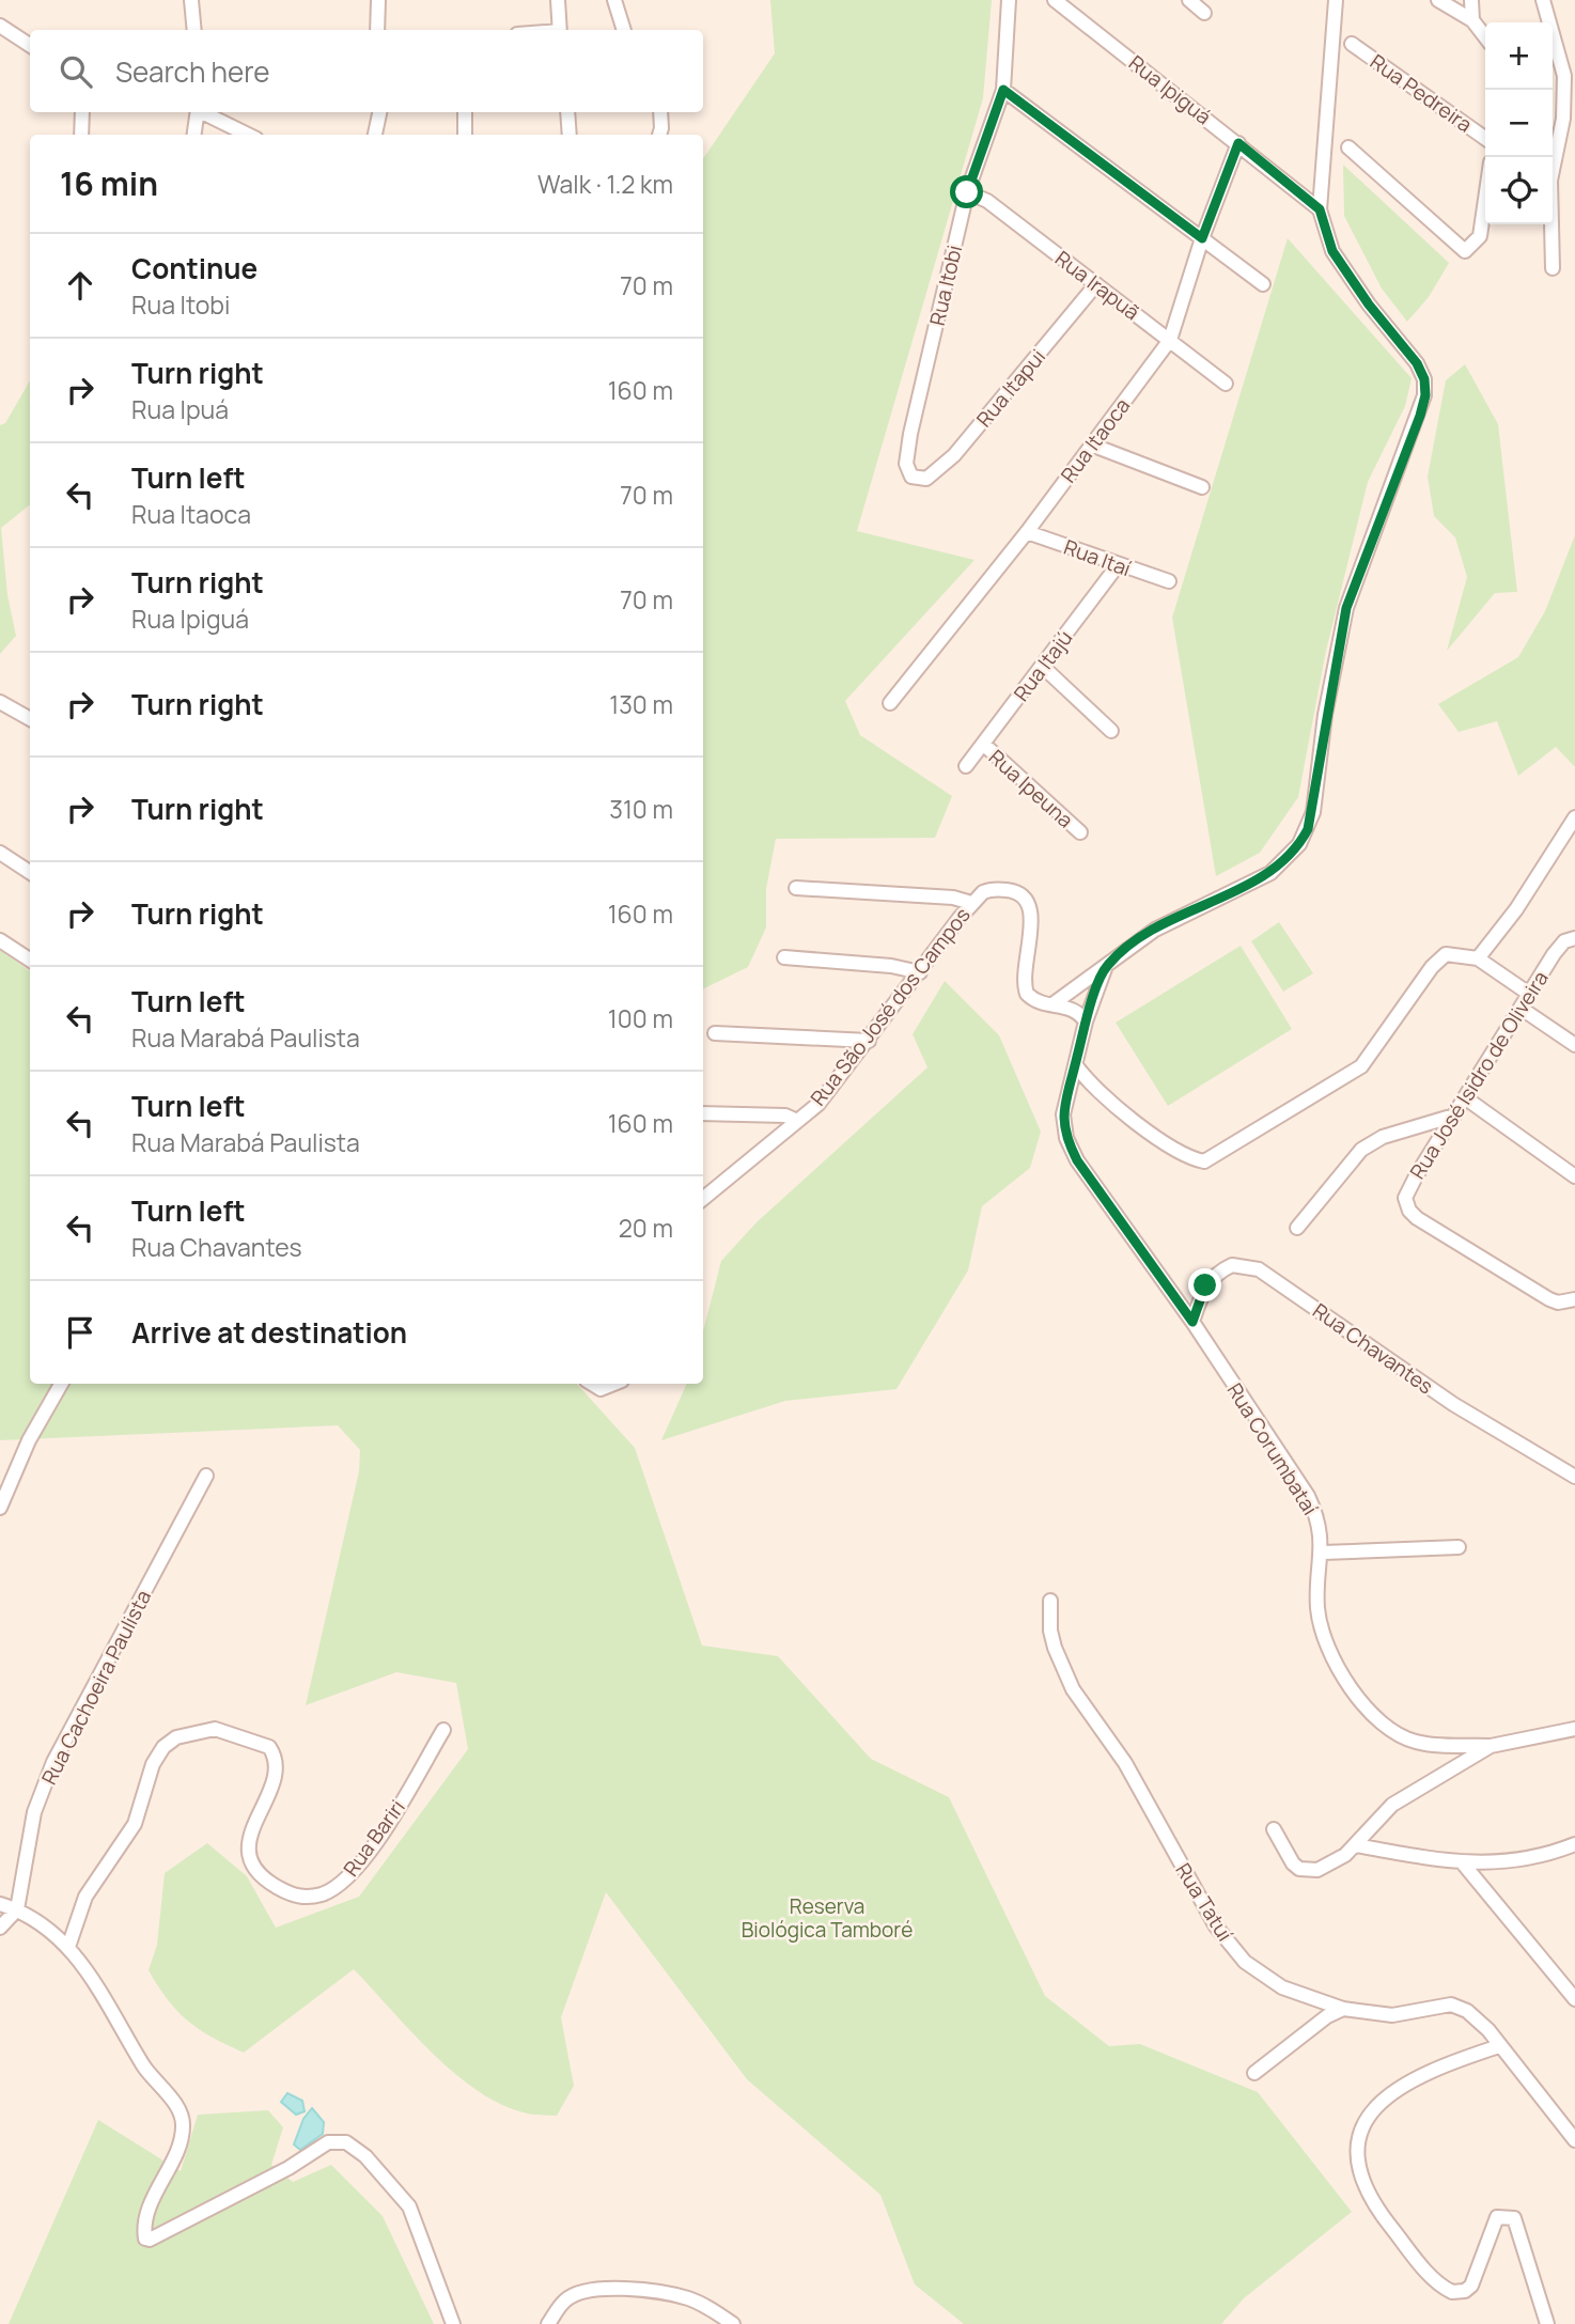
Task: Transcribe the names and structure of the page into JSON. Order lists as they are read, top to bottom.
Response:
{
  "streets": {
    "street": [
      "Rua Ipiguá",
      "Rua Pedreira",
      "Rua Itobi",
      "Rua Irapuã",
      "Rua Itapui",
      "Rua Itaoca",
      "Rua Itaí",
      "Rua Itajú",
      "Rua Ipeuna",
      "Rua São José dos Campos",
      "Rua José Isidro de Oliveira",
      "Rua Chavantes",
      "Rua Corumbataí",
      "Rua Cachoeira Paulista",
      "Rua Bariri",
      "Rua Tatuí"
    ]
  },
  "crossings": [
    ["Rua Ipiguá", "Rua Itaoca"],
    ["Rua Itobi", "Rua Irapuã"],
    ["Rua Itobi", "Rua Itapui"],
    ["Rua Irapuã", "Rua Itapui"],
    ["Rua Irapuã", "Rua Itaoca"],
    ["Rua Itaoca", "Rua Itaí"],
    ["Rua Itaí", "Rua Itajú"],
    ["Rua Itajú", "Rua Ipeuna"],
    ["Rua São José dos Campos", "Rua Corumbataí"],
    ["Rua Chavantes", "Rua Corumbataí"]
  ],
  "parks": ["Reserva Biológica Tamboré"],
  "page": {
    "map_buttons": ["+", "−"],
    "search": "Search here",
    "heading": ["16 min", "Walk · 1.2 km"],
    "list": [
      ["Continue", "Rua Itobi", "70 m"],
      ["Turn right", "Rua Ipuá", "160 m"],
      ["Turn left", "Rua Itaoca", "70 m"],
      ["Turn right", "Rua Ipiguá", "70 m"],
      ["Turn right", "130 m"],
      ["Turn right", "310 m"],
      ["Turn right", "160 m"],
      ["Turn left", "Rua Marabá Paulista", "100 m"],
      ["Turn left", "Rua Marabá Paulista", "160 m"],
      ["Turn left", "Rua Chavantes", "20 m"],
      "Arrive at destination"
    ]
  }
}
